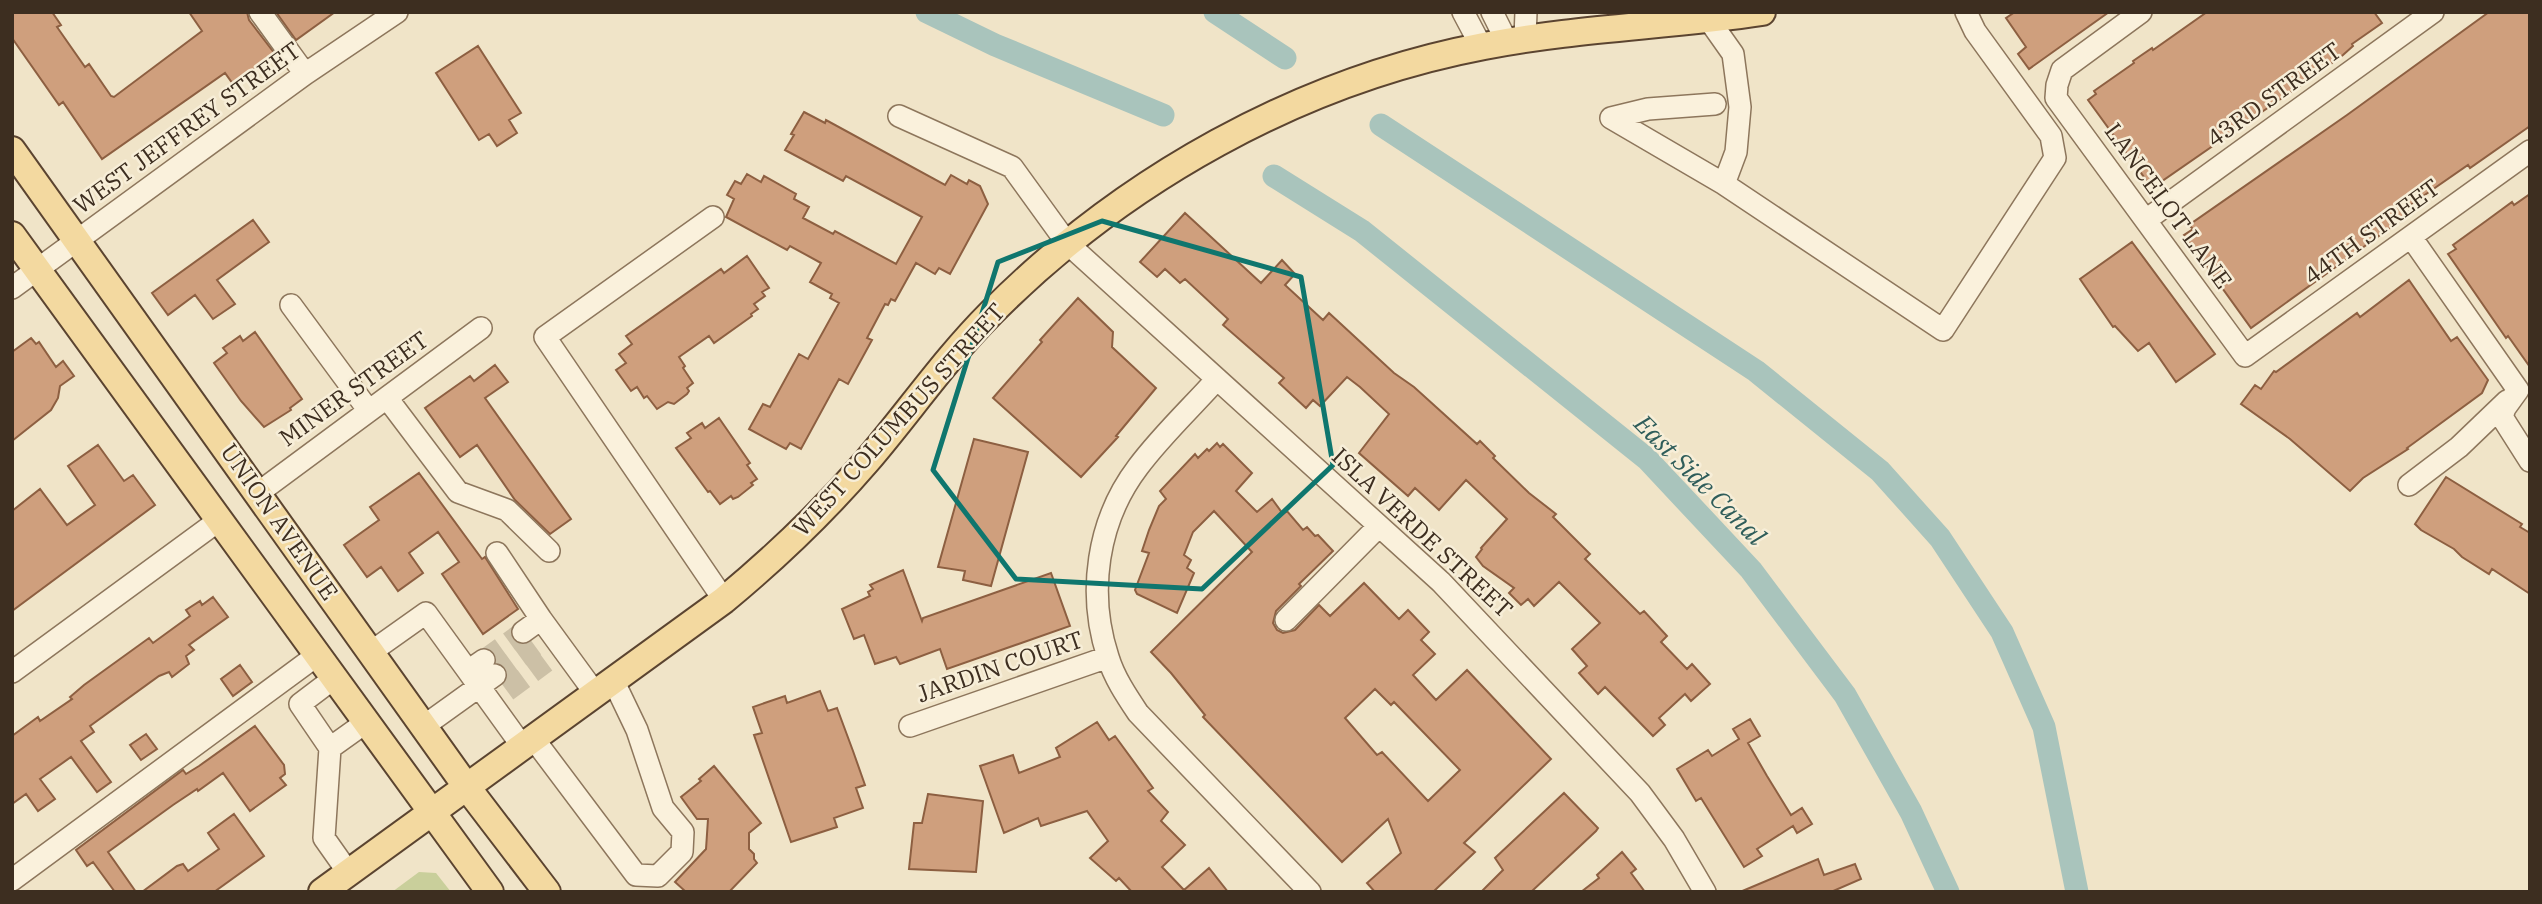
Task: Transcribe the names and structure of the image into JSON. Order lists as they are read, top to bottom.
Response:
{
  "streets": {
    "main road": ["WEST COLUMBUS STREET", "UNION AVENUE"],
    "street": [
      "43RD STREET",
      "WEST JEFFREY STREET",
      "LANCELOT LANE",
      "44TH STREET",
      "MINER STREET",
      "ISLA VERDE STREET",
      "JARDIN COURT"
    ]
  },
  "crossings": [
    ["43RD STREET", "LANCELOT LANE"],
    ["WEST JEFFREY STREET", "UNION AVENUE"],
    ["LANCELOT LANE", "44TH STREET"],
    ["MINER STREET", "UNION AVENUE"],
    ["WEST COLUMBUS STREET", "UNION AVENUE"],
    ["WEST COLUMBUS STREET", "ISLA VERDE STREET"]
  ],
  "water": ["East Side Canal"]
}
